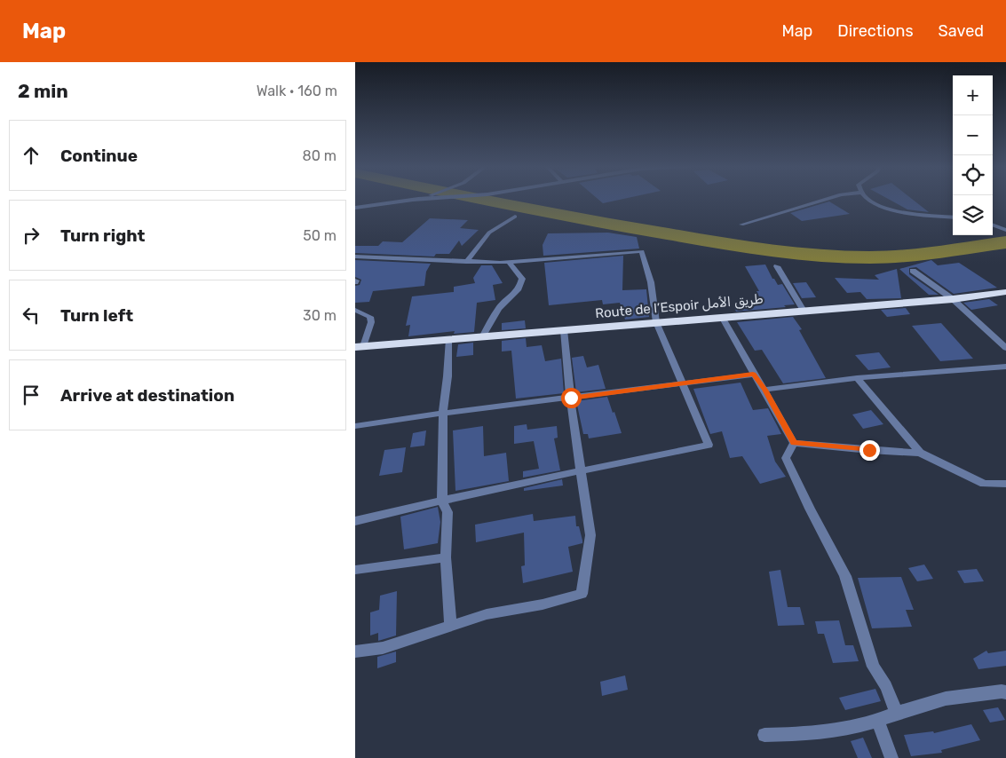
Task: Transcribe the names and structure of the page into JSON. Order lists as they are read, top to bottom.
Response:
{
  "streets": {
    "highway": ["Route de l’Espoir طريق الأمل"]
  },
  "page": {
    "header": "Map",
    "nav": ["Map", "Directions", "Saved"],
    "heading": ["2 min", "Walk · 160 m"],
    "map_buttons": ["+", "−"],
    "list": [
      ["Continue", "80 m"],
      ["Turn right", "50 m"],
      ["Turn left", "30 m"],
      "Arrive at destination"
    ]
  }
}
